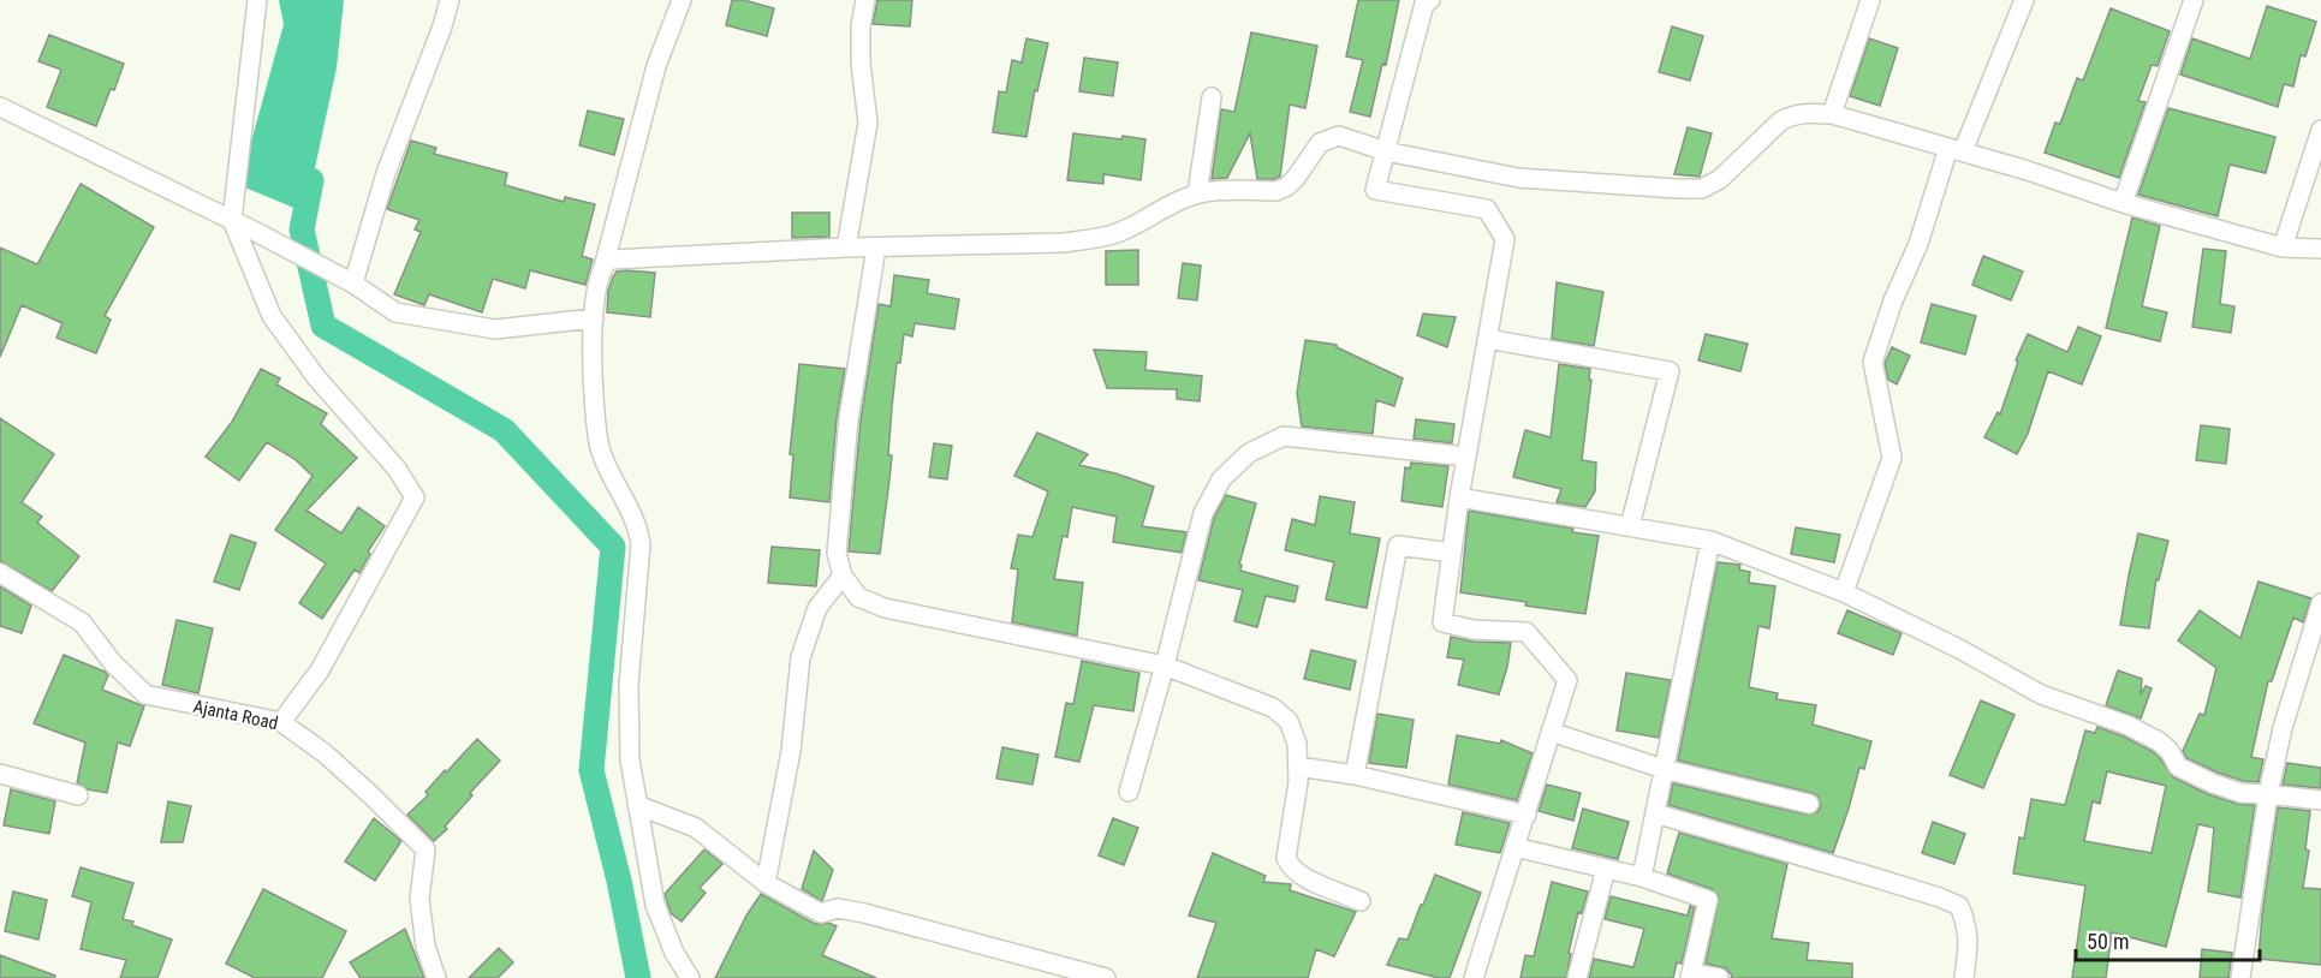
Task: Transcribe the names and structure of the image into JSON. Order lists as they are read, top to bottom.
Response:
{
  "streets": {
    "street": ["Ajanta Road"]
  },
  "scale_bar": "50 m"
}
